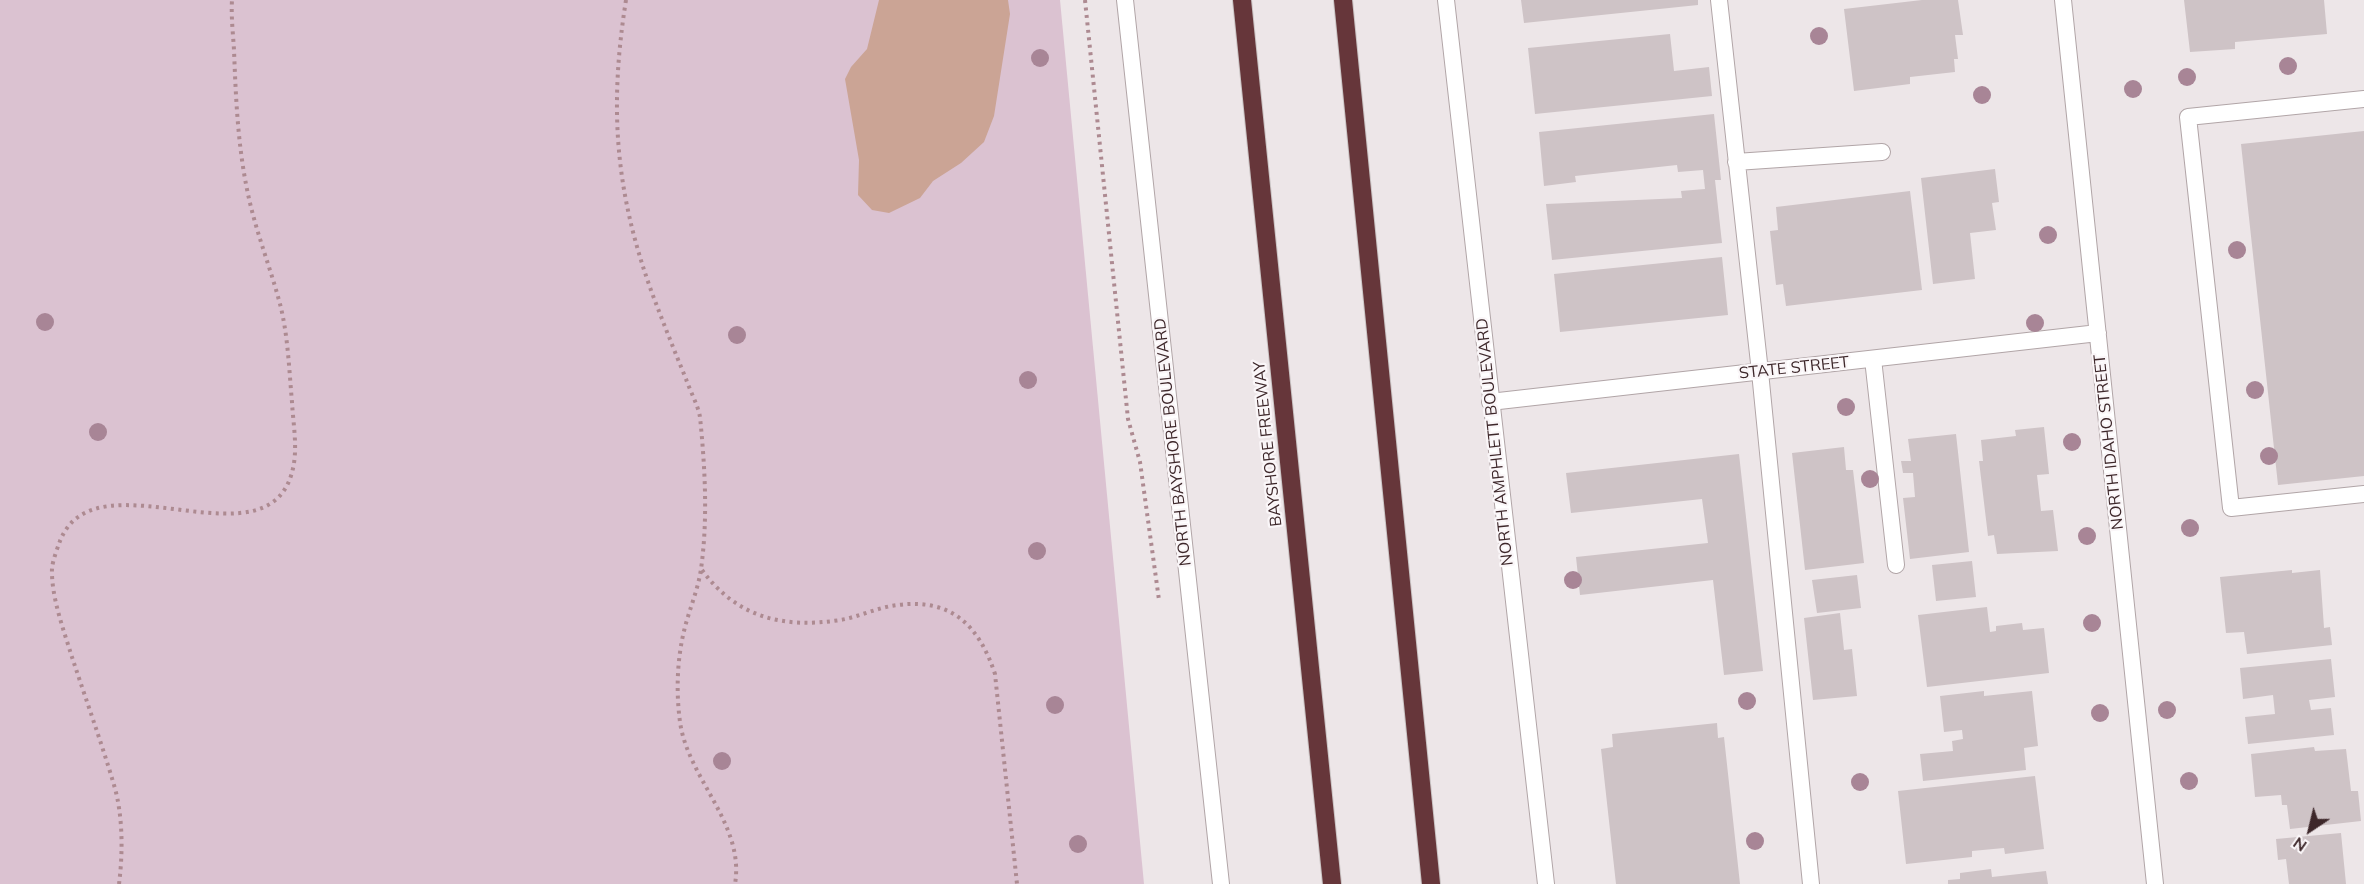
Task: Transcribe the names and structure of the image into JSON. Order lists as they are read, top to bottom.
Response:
{
  "streets": {
    "highway": ["BAYSHORE FREEWAY"],
    "street": [
      "STATE STREET",
      "NORTH BAYSHORE BOULEVARD",
      "NORTH AMPHLETT BOULEVARD",
      "NORTH IDAHO STREET"
    ]
  },
  "crossings": [
    ["STATE STREET", "NORTH AMPHLETT BOULEVARD"],
    ["STATE STREET", "NORTH IDAHO STREET"]
  ],
  "north": "bottom left"
}
